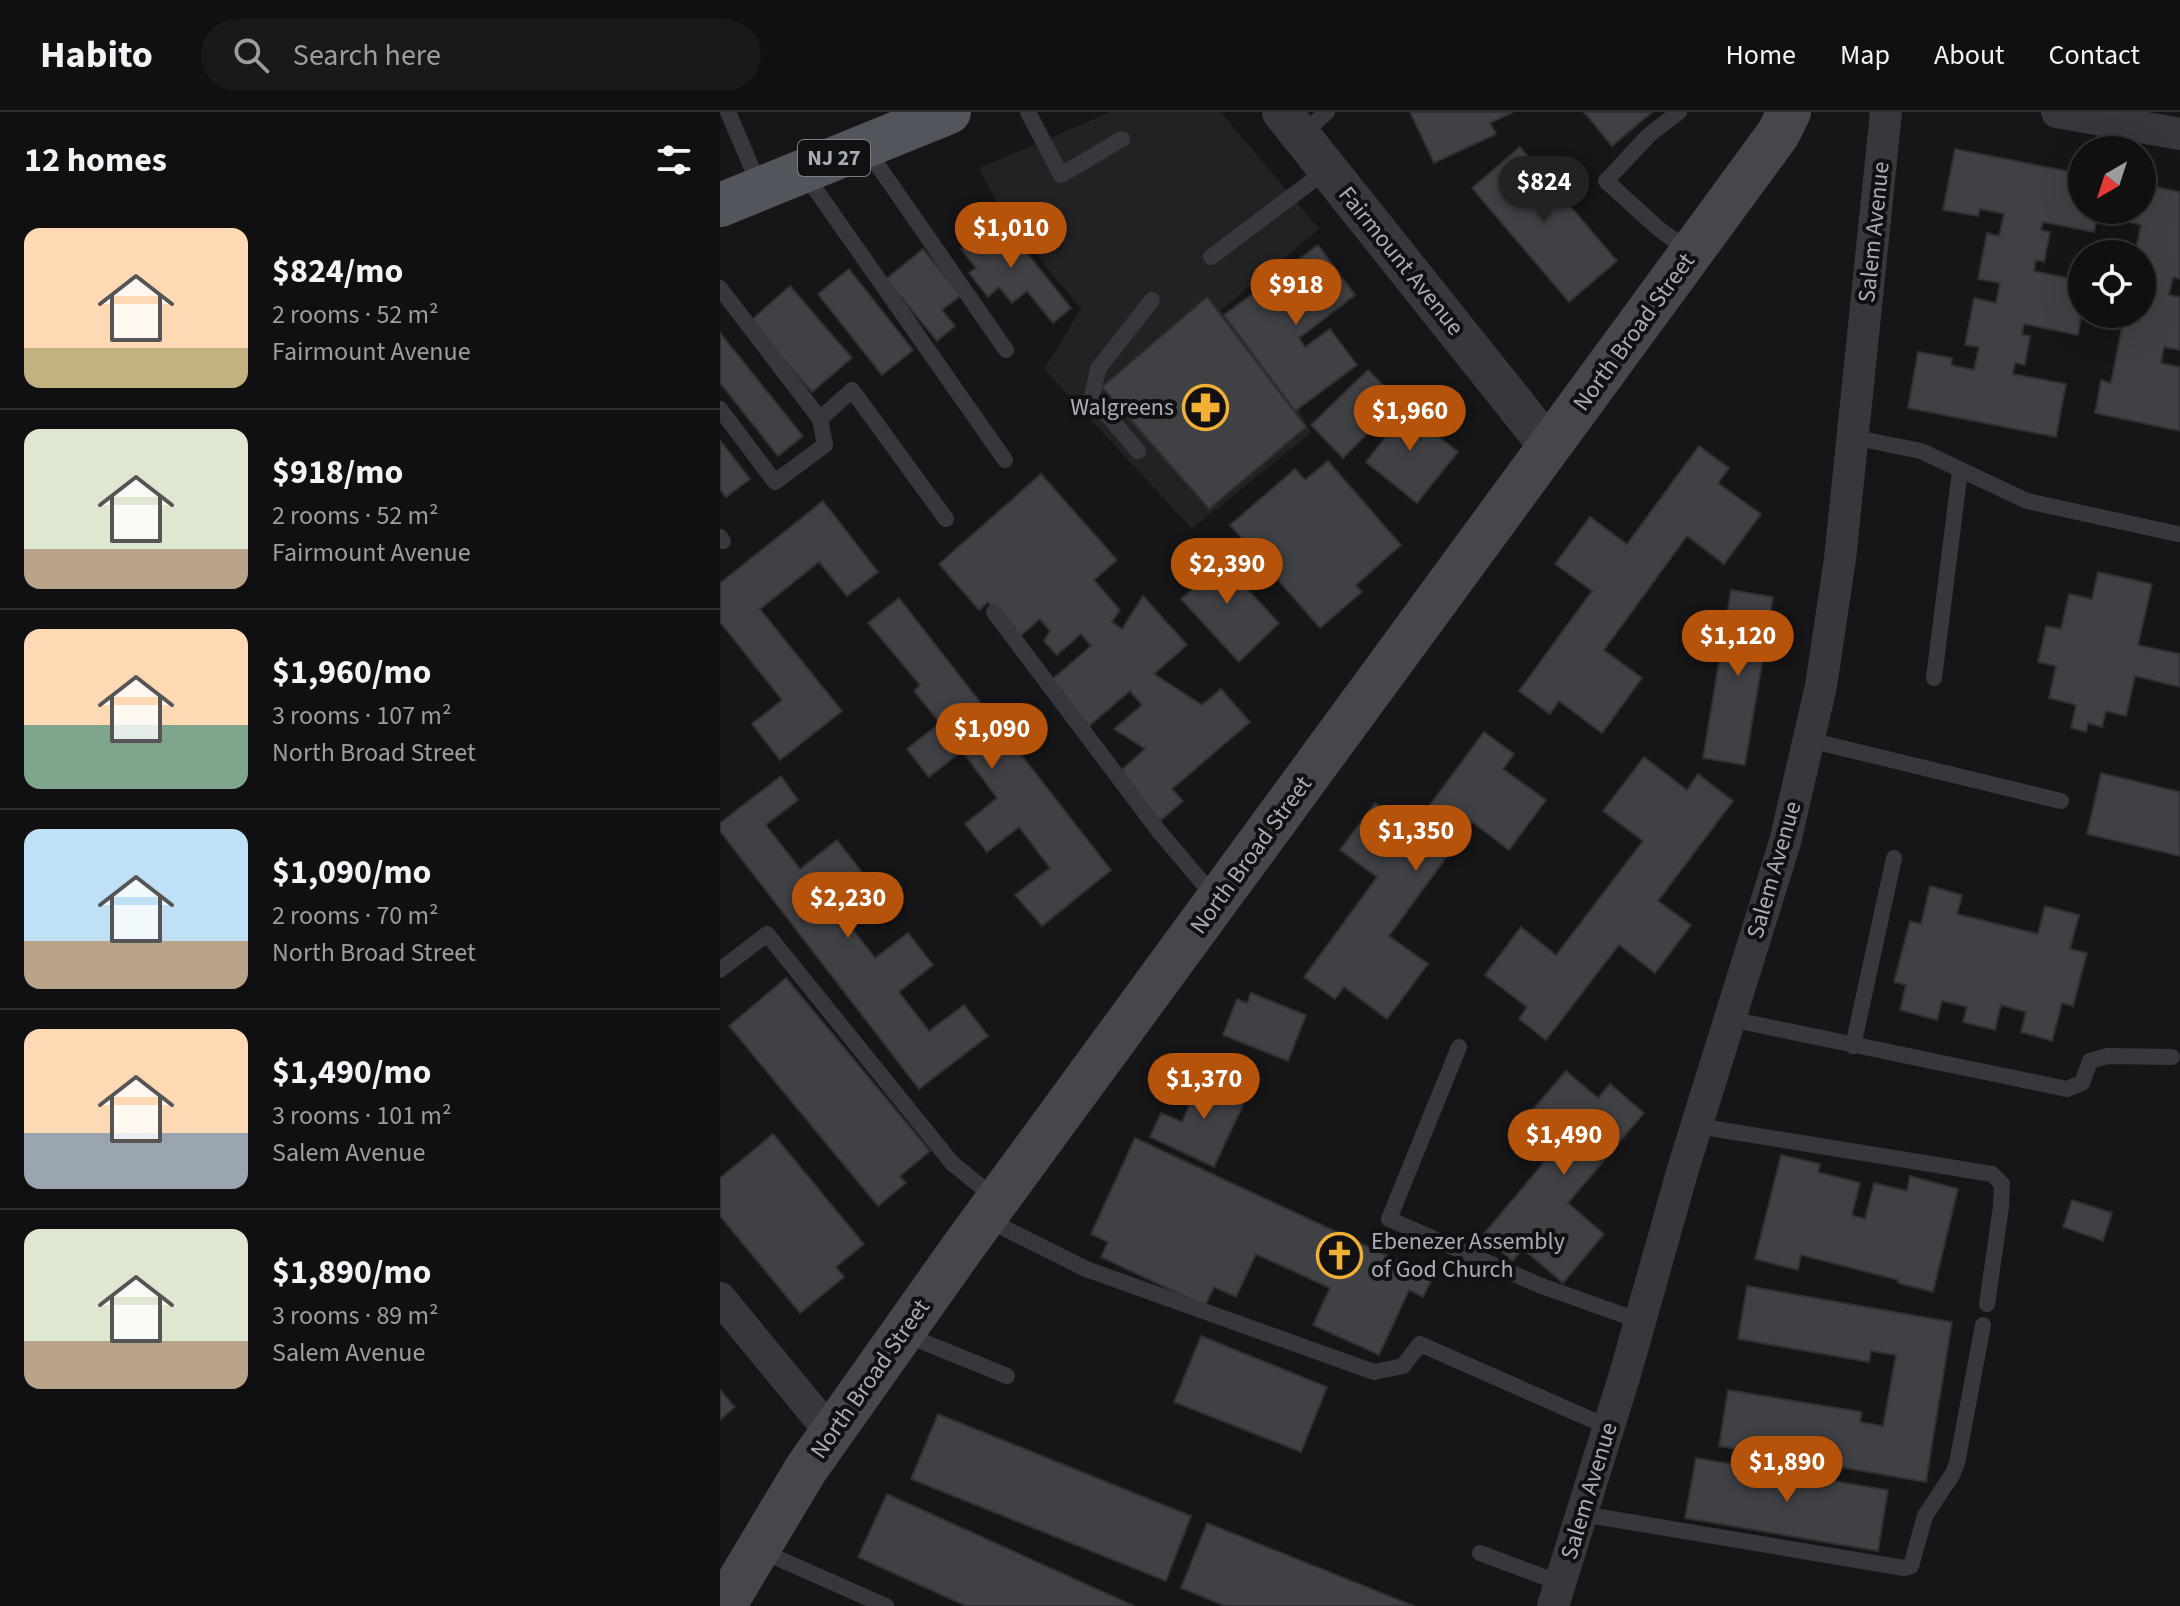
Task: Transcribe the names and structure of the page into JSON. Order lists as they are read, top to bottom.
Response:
{
  "streets": {
    "main road": ["NJ 27", "North Broad Street"],
    "street": ["Salem Avenue", "Fairmount Avenue"]
  },
  "crossings": [
    ["Fairmount Avenue", "North Broad Street"]
  ],
  "places": {
    "pharmacy": ["Walgreens"],
    "church": ["Ebenezer Assembly of God Church"]
  },
  "north": "bottom left",
  "page": {
    "header": "Habito",
    "search": "Search here",
    "nav": [
      "Home",
      "Map",
      "About",
      "Contact"
    ],
    "heading": "12 homes",
    "price": [
      "$824",
      "$1,010",
      "$918",
      "$1,960",
      "$2,390",
      "$1,120",
      "$1,090",
      "$1,350",
      "$2,230",
      "$1,370",
      "$1,490",
      "$1,890"
    ],
    "list": [
      {
        "name": "$824/mo",
        "note": "2 rooms · 52 m² · Fairmount Avenue"
      },
      {
        "name": "$918/mo",
        "note": "2 rooms · 52 m² · Fairmount Avenue"
      },
      {
        "name": "$1,960/mo",
        "note": "3 rooms · 107 m² · North Broad Street"
      },
      {
        "name": "$1,090/mo",
        "note": "2 rooms · 70 m² · North Broad Street"
      },
      {
        "name": "$1,490/mo",
        "note": "3 rooms · 101 m² · Salem Avenue"
      },
      {
        "name": "$1,890/mo",
        "note": "3 rooms · 89 m² · Salem Avenue"
      }
    ]
  }
}
